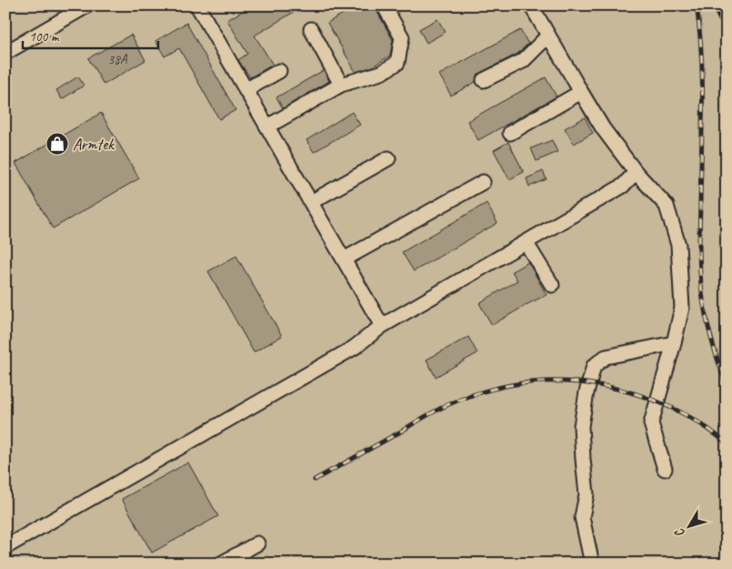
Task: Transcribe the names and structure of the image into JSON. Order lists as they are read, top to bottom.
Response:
{
  "places": {
    "shop": ["Armtek"]
  },
  "house_numbers": ["38А"],
  "scale_bar": "100 m",
  "north": "bottom left"
}
